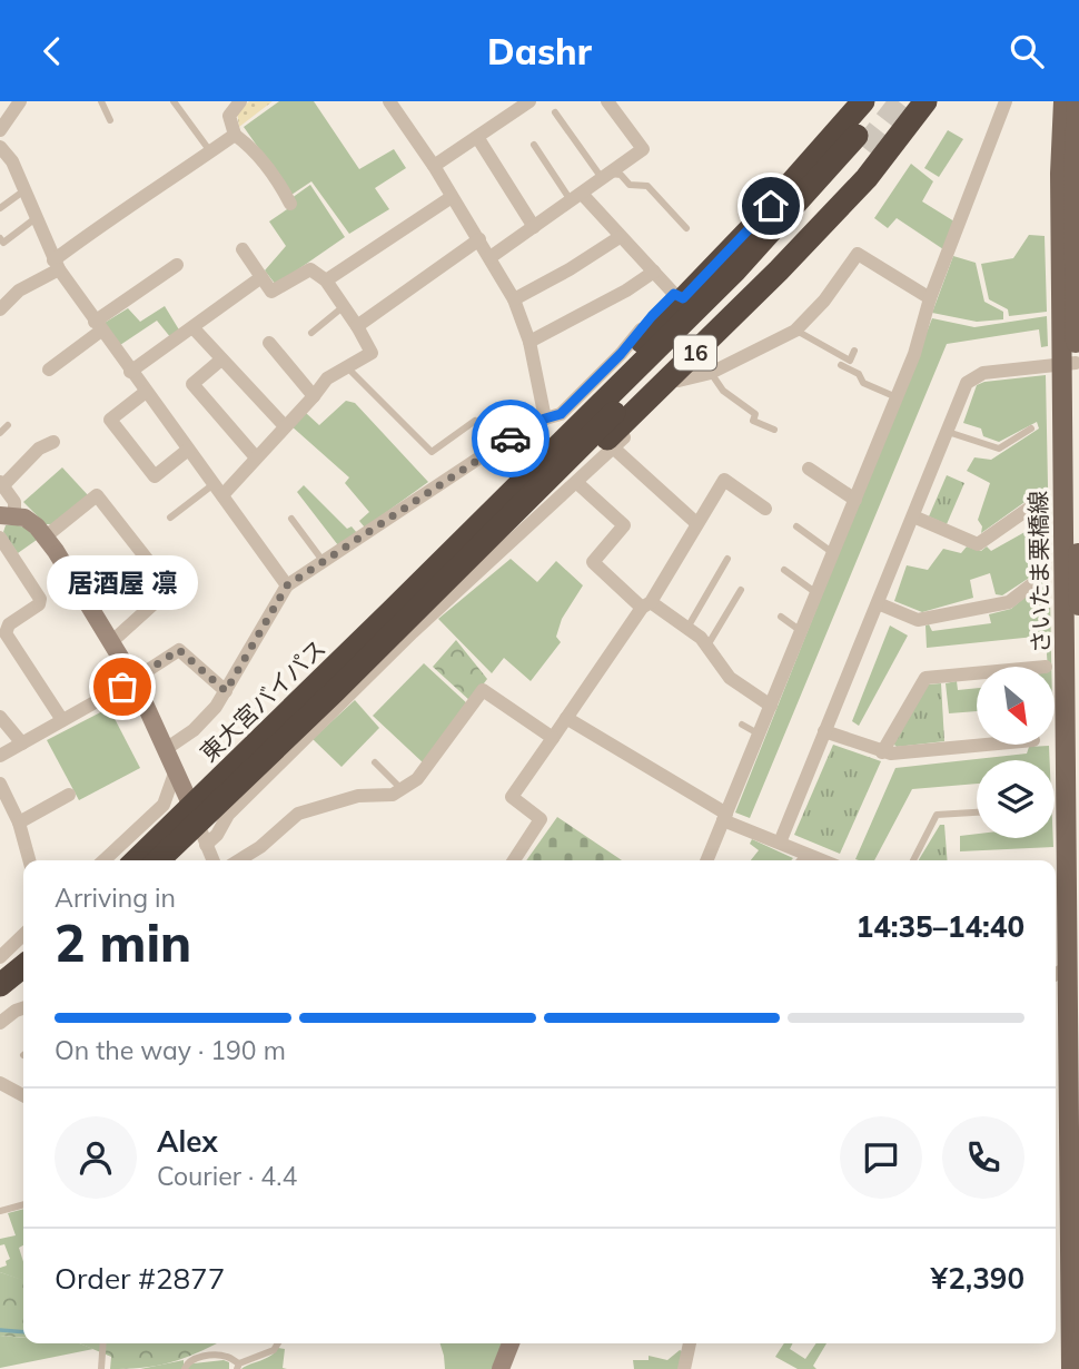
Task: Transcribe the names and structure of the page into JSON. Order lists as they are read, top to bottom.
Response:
{
  "streets": {
    "highway": ["16", "東大宮バイパス"],
    "main road": ["さいたま栗橋線"]
  },
  "places": ["居酒屋 凛"],
  "north": "bottom right",
  "page": {
    "header": "Dashr",
    "bubble": "居酒屋 凛",
    "heading": ["2 min", "Arriving in", "14:35–14:40"],
    "panel": [
      "Alex",
      "Courier · 4.4",
      "Order #2877",
      "¥2,390"
    ],
    "bar": "On the way · 190 m"
  }
}
